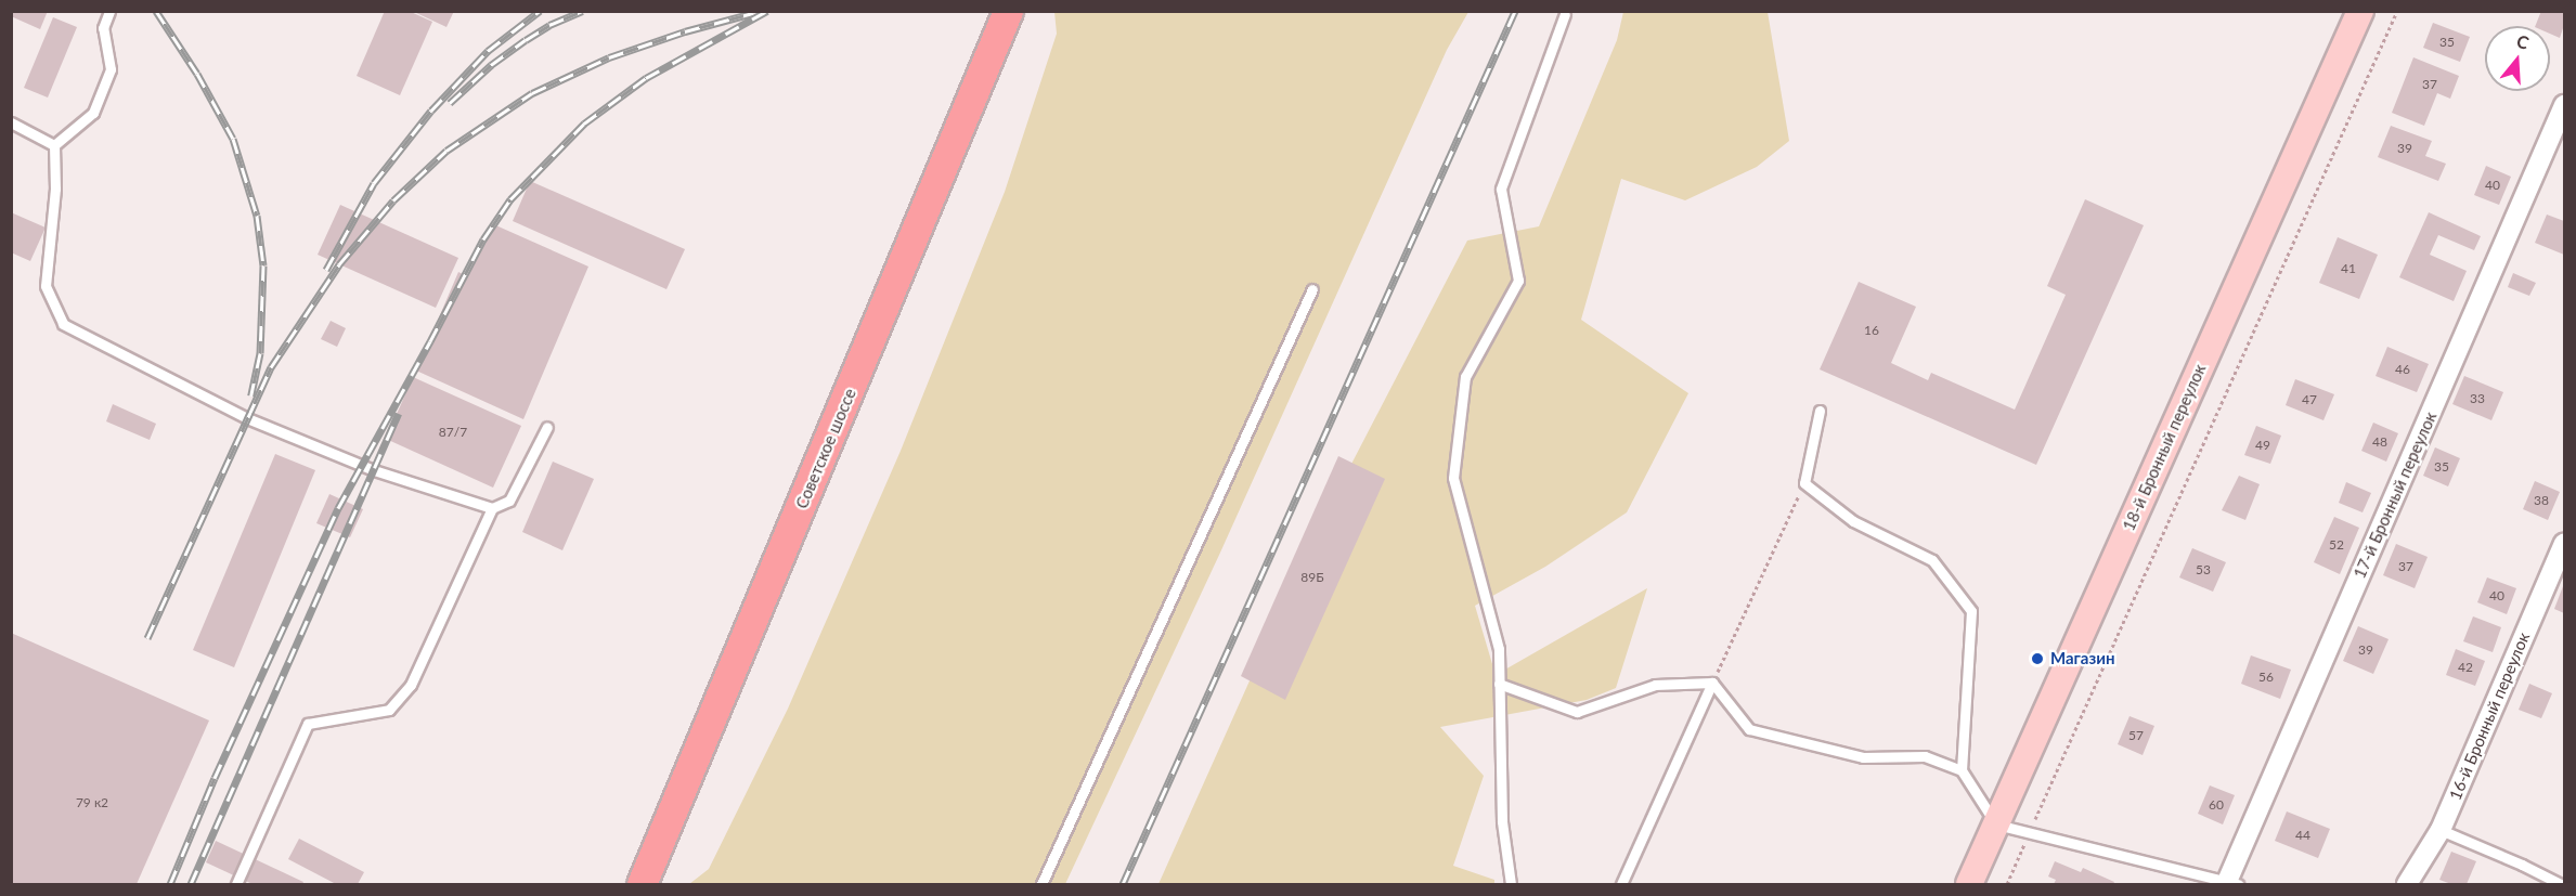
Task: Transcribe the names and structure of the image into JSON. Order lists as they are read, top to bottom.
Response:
{
  "streets": {
    "main road": ["Советское шоссе"],
    "street": ["18-й Бронный переулок", "17-й Бронный переулок", "16-й Бронный переулок"]
  },
  "places": ["Магазин"],
  "house_numbers": [
    "35",
    "37",
    "39",
    "40",
    "41",
    "16",
    "46",
    "33",
    "47",
    "87/7",
    "48",
    "49",
    "35",
    "38",
    "52",
    "37",
    "53",
    "89Б",
    "40",
    "39",
    "42",
    "56",
    "57",
    "79 к2",
    "60",
    "44"
  ],
  "north": "top"
}
